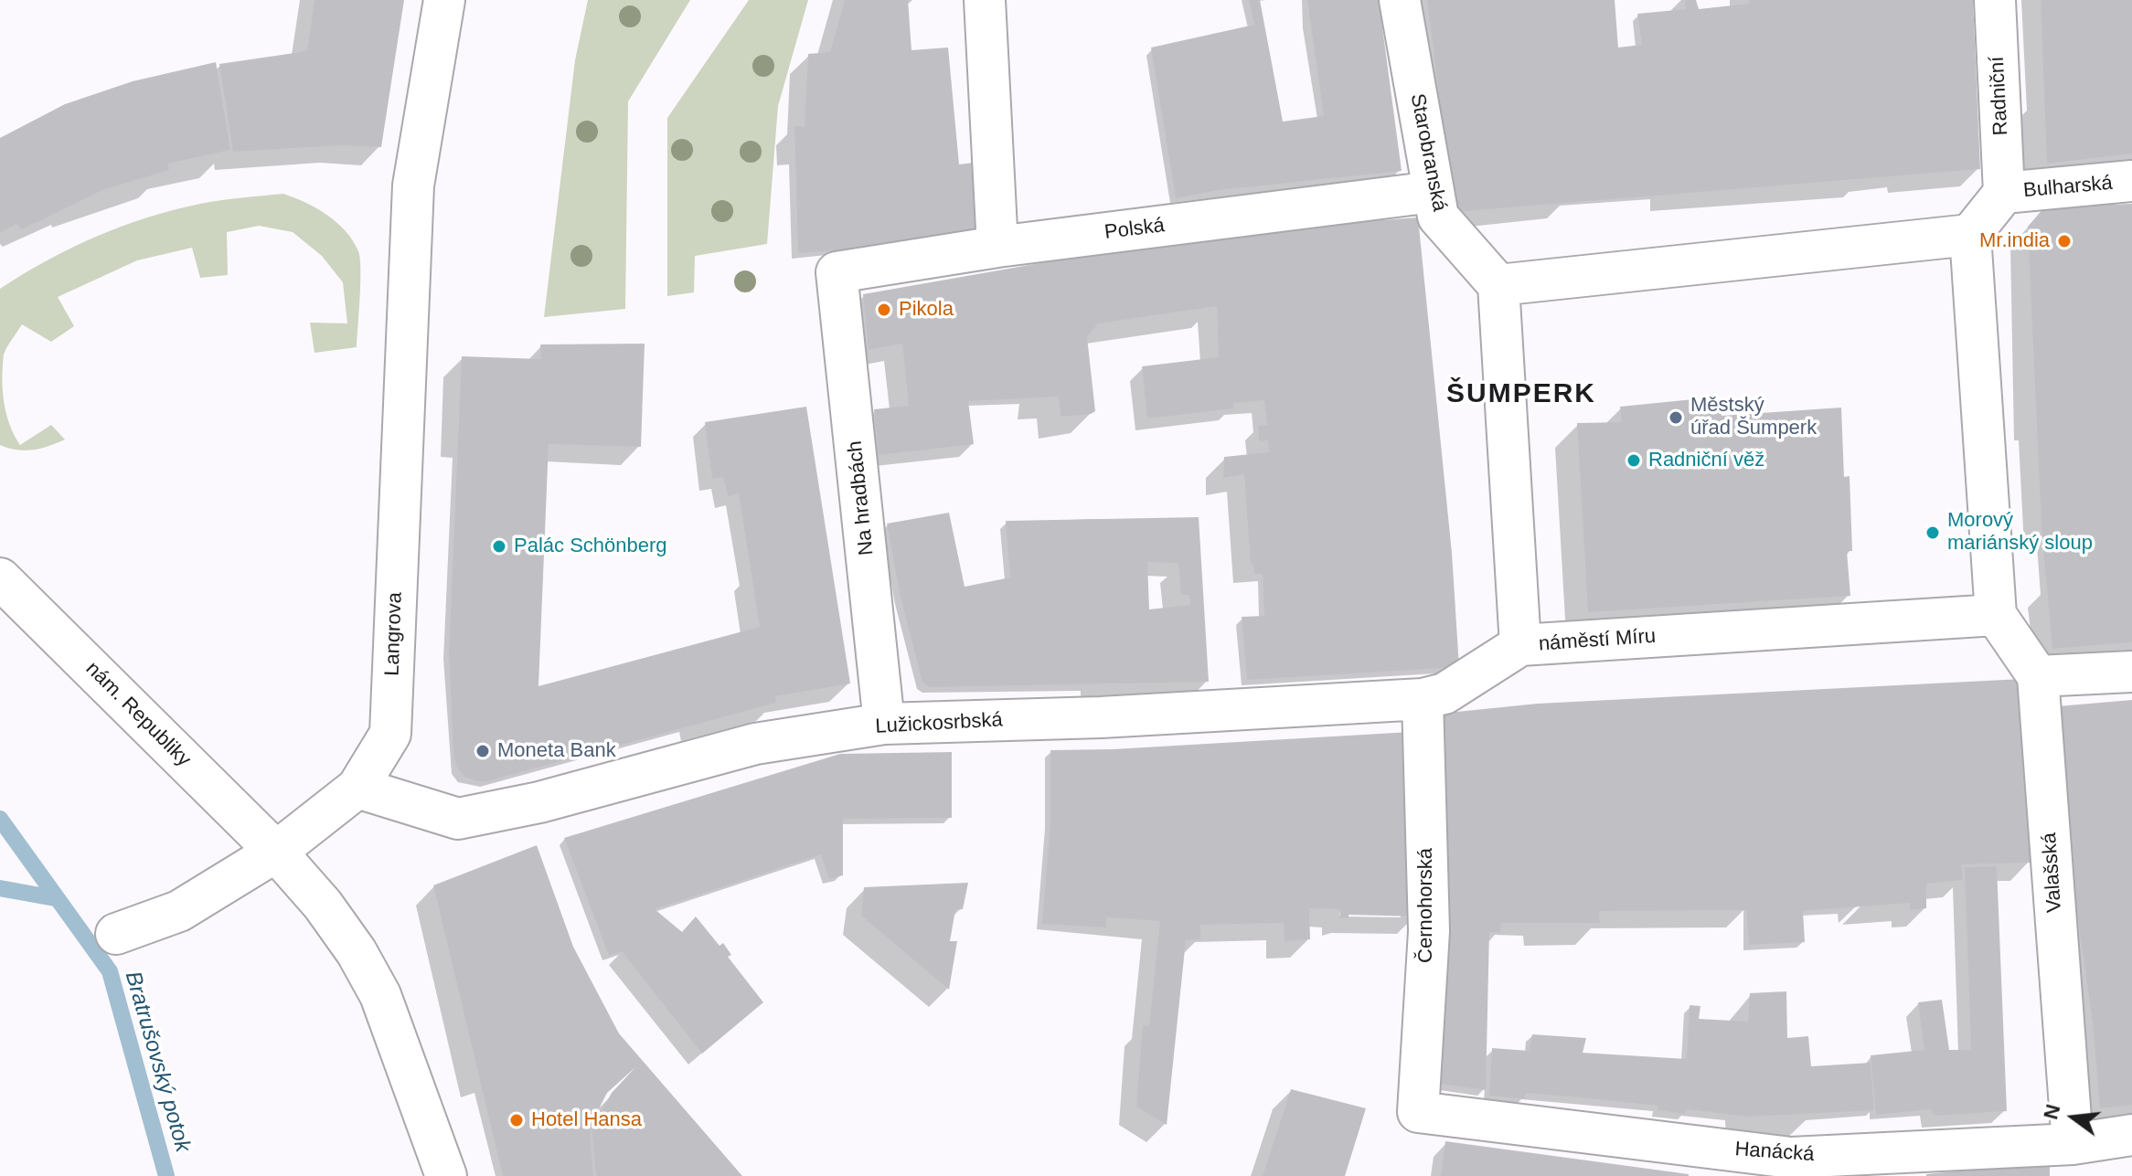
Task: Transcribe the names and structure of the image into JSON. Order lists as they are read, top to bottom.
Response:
{
  "streets": {
    "street": [
      "Radniční",
      "Starobranská",
      "Bulharská",
      "Polská",
      "Na hradbách",
      "Langrova",
      "náměstí Míru",
      "nám. Republiky",
      "Lužickosrbská",
      "Valašská",
      "Černohorská",
      "Hanácká"
    ]
  },
  "crossings": [
    ["Radniční", "Bulharská"],
    ["Starobranská", "Polská"],
    ["Starobranská", "náměstí Míru"],
    ["Polská", "Na hradbách"],
    ["Na hradbách", "Lužickosrbská"],
    ["Langrova", "nám. Republiky"],
    ["Langrova", "Lužickosrbská"],
    ["náměstí Míru", "Lužickosrbská"],
    ["Lužickosrbská", "Černohorská"],
    ["Valašská", "Hanácká"],
    ["Černohorská", "Hanácká"]
  ],
  "districts": ["ŠUMPERK"],
  "water": ["Bratrušovský potok"],
  "places": [
    "Mr.india",
    "Pikola",
    "Městský úřad Šumperk",
    "Radniční věž",
    "Morový mariánský sloup",
    "Palác Schönberg",
    "Moneta Bank",
    "Hotel Hansa"
  ],
  "north": "left"
}
